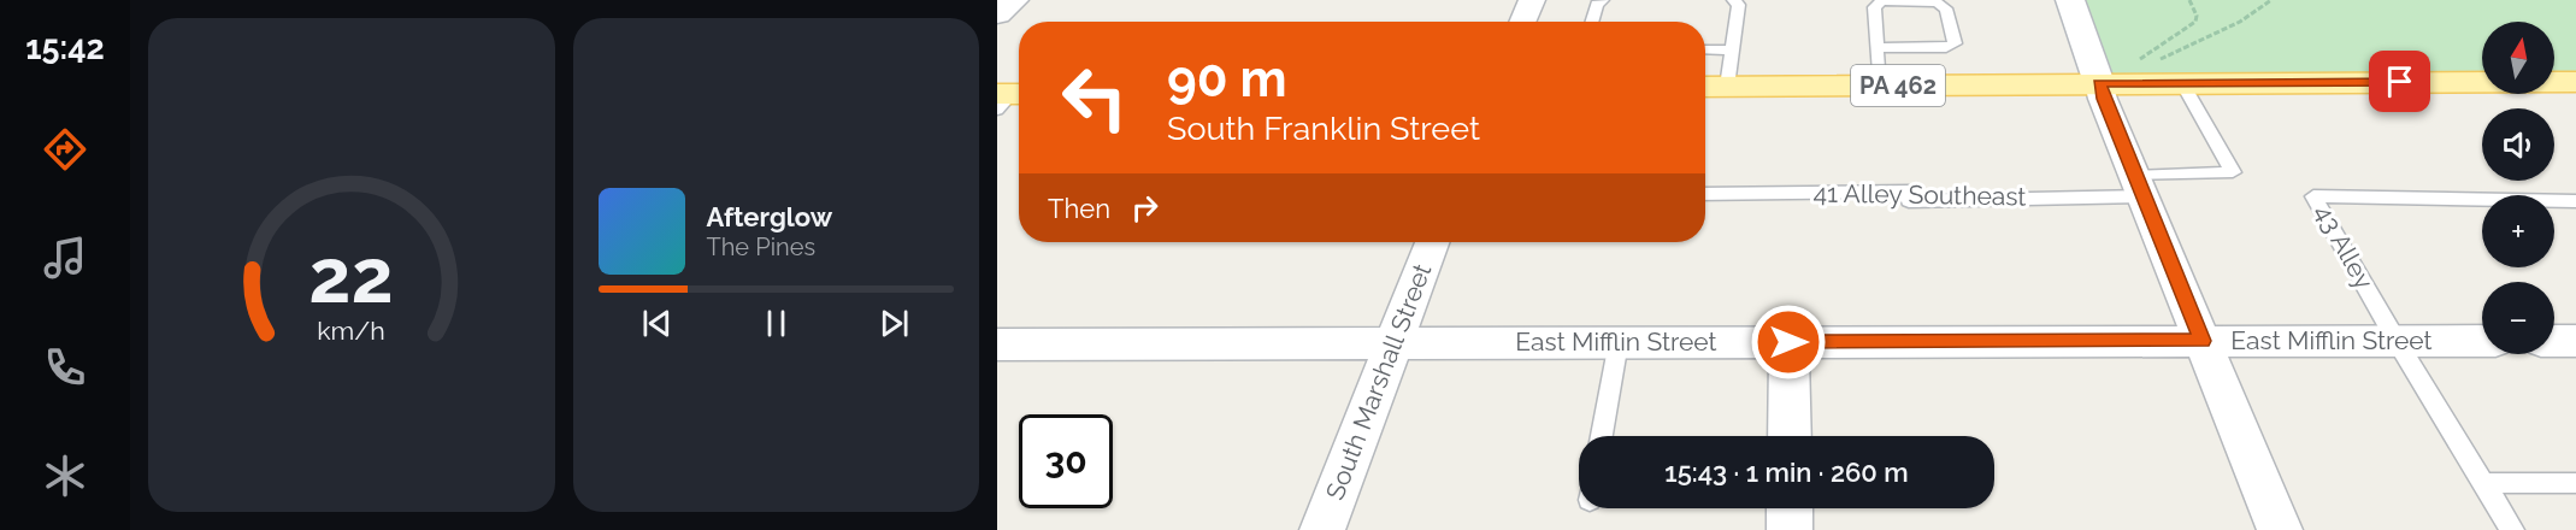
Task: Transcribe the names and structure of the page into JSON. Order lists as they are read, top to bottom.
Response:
{
  "streets": {
    "main road": ["PA 462"],
    "street": ["East Mifflin Street", "South Marshall Street"],
    "lane": ["41 Alley Southeast", "43 Alley"]
  },
  "crossings": [
    ["43 Alley", "East Mifflin Street"],
    ["East Mifflin Street", "South Marshall Street"]
  ],
  "north": "top",
  "page": {
    "tabs": "15:42",
    "map_buttons": ["+", "−"],
    "turn": ["90 m", "South Franklin Street"],
    "then": "Then",
    "song": ["Afterglow", "The Pines"],
    "limit": "30",
    "trip": "15:43 · 1 min · 260 m",
    "gauge": ["22", "km/h"]
  }
}
